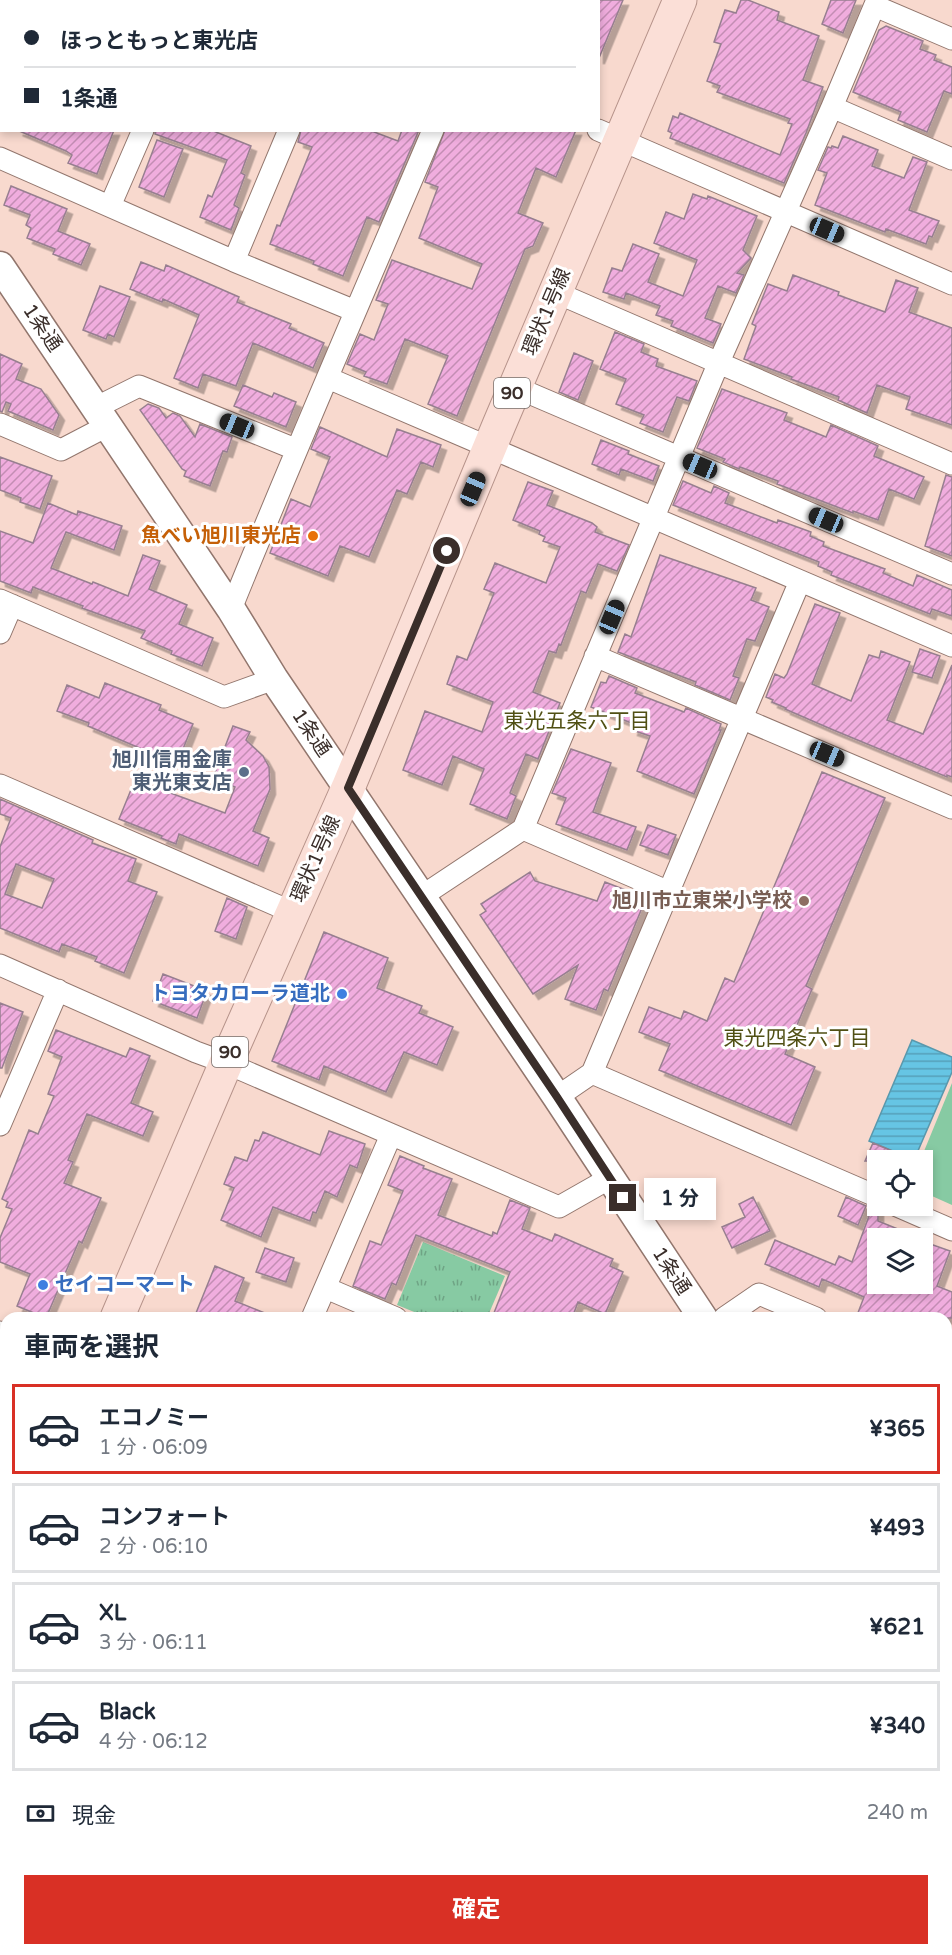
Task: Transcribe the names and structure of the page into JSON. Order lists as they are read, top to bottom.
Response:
{
  "streets": {
    "main road": ["環状1号線", "1条通", "90"]
  },
  "crossings": [
    ["環状1号線", "1条通"]
  ],
  "districts": ["東光五条六丁目", "東光四条六丁目"],
  "places": [
    "魚べい旭川東光店",
    "旭川信用金庫 東光東支店",
    "旭川市立東栄小学校",
    "トヨタカローラ道北",
    "セイコーマート"
  ],
  "page": {
    "banner": ["ほっともっと東光店", "1条通"],
    "bubble": "1 分",
    "heading": "車両を選択",
    "list": [
      {
        "name": "エコノミー",
        "note": "1 分 · 06:09",
        "value": "¥365"
      },
      {
        "name": "コンフォート",
        "note": "2 分 · 06:10",
        "value": "¥493"
      },
      {
        "name": "XL",
        "note": "3 分 · 06:11",
        "value": "¥621"
      },
      {
        "name": "Black",
        "note": "4 分 · 06:12",
        "value": "¥340"
      }
    ],
    "pay": ["現金", "240 m"],
    "buttons": "確定"
  }
}
